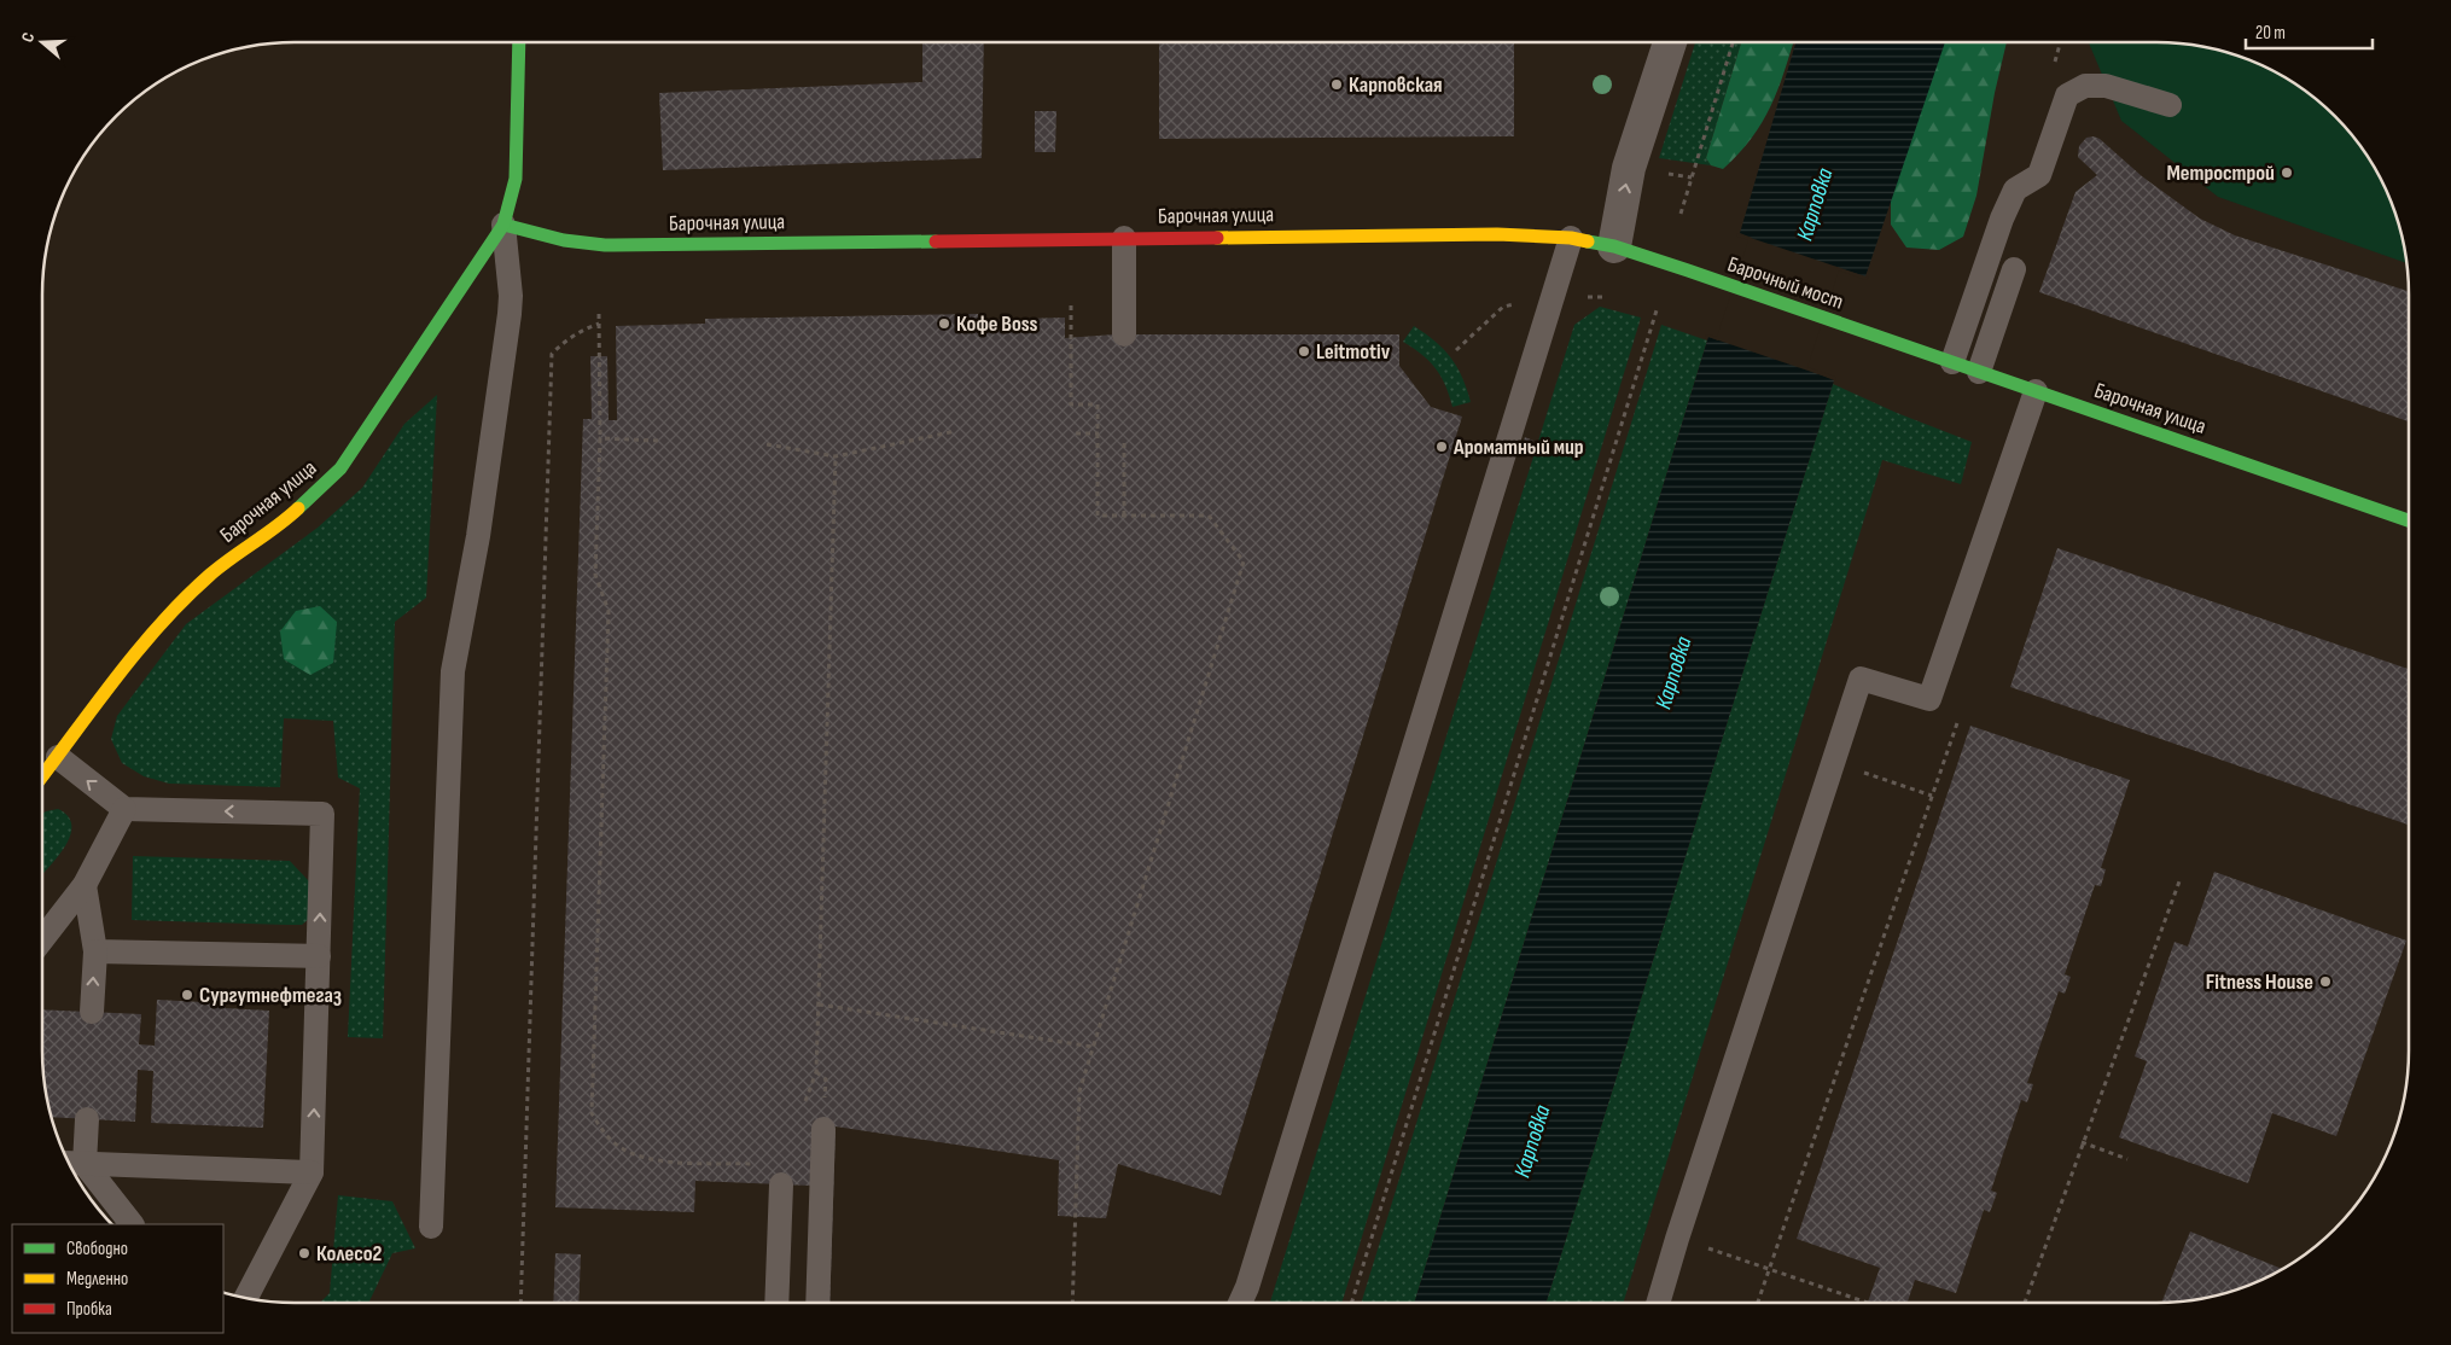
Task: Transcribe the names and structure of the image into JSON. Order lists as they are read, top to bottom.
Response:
{
  "streets": {
    "street": ["Барочная улица", "Барочный мост"]
  },
  "crossings": [
    ["Барочная улица", "Барочный мост"]
  ],
  "water": ["Карповка"],
  "places": [
    "Карповская",
    "Метрострой",
    "Кофе Boss",
    "Leitmotiv",
    "Ароматный мир",
    "Fitness House",
    "Сургутнефтегаз",
    "Колесо2"
  ],
  "legend": ["Свободно", "Медленно", "Пробка"],
  "scale_bar": "20 m",
  "north": "left"
}
